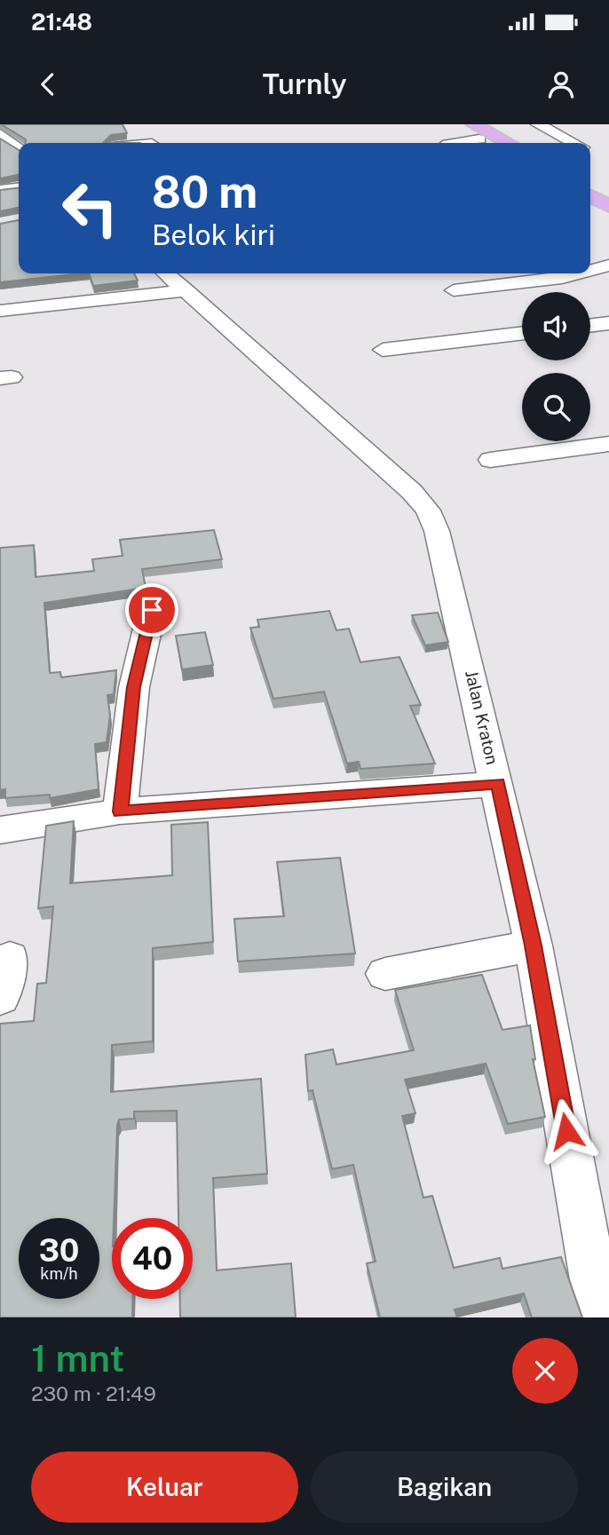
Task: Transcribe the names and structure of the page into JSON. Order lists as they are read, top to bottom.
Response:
{
  "streets": {
    "street": ["Jalan Kraton"]
  },
  "page": {
    "status": "21:48",
    "header": "Turnly",
    "turn": ["80 m", "Belok kiri"],
    "speed": "30 km/h",
    "limit": "40",
    "heading": ["1 mnt", "230 m · 21:49"],
    "buttons": ["Keluar", "Bagikan"]
  }
}
